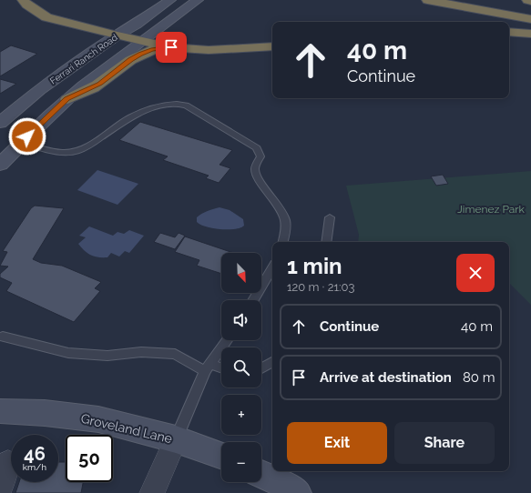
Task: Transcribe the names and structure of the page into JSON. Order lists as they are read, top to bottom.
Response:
{
  "streets": {
    "main road": ["Ferrari Ranch Road", "Groveland Lane"]
  },
  "parks": ["Jimenez Park"],
  "north": "bottom right",
  "page": {
    "turn": ["40 m", "Continue"],
    "heading": ["1 min", "120 m · 21:03"],
    "map_buttons": ["+", "−"],
    "list": [
      {
        "name": "Continue",
        "value": "40 m"
      },
      {
        "name": "Arrive at destination",
        "value": "80 m"
      }
    ],
    "buttons": ["Exit", "Share"],
    "speed": "46 km/h",
    "limit": "50"
  }
}
